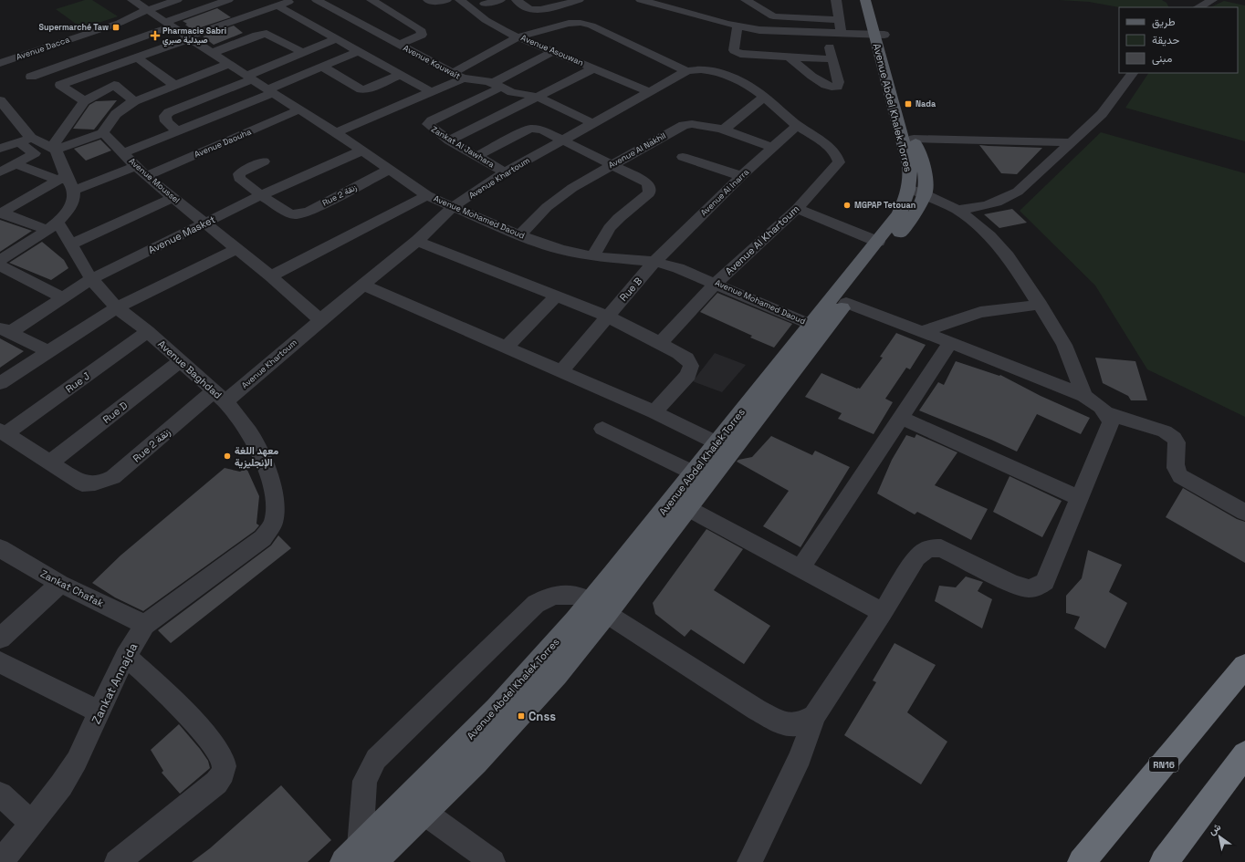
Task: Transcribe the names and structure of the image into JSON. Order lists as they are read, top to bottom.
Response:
{
  "streets": {
    "highway": ["RN16"],
    "main road": ["Avenue Abdel Khalek Torres"],
    "street": [
      "Avenue Dacca",
      "Avenue Asouwan",
      "Avenue Kouwait",
      "Avenue Daouha",
      "Zankat Al Jawhara",
      "Avenue Al Nakhil",
      "Avenue Khartoum",
      "Avenue Moussel",
      "Avenue Al Inarra",
      "Rue 2 زنقة",
      "Avenue Mohamed Daoud",
      "Avenue Masket",
      "Avenue Al Khartoum",
      "Rue B",
      "Avenue Baghdad",
      "Rue J",
      "Rue D",
      "Zankat Chafak",
      "Zankat Annajda"
    ]
  },
  "crossings": [
    ["Avenue Dacca", "Avenue Mohamed Daoud"],
    ["Avenue Asouwan", "Avenue Khartoum"],
    ["Avenue Kouwait", "Zankat Al Jawhara"],
    ["Avenue Kouwait", "Avenue Khartoum"],
    ["Avenue Abdel Khalek Torres", "Avenue Mohamed Daoud"],
    ["Avenue Daouha", "Avenue Moussel"],
    ["Avenue Daouha", "Avenue Mohamed Daoud"],
    ["Zankat Al Jawhara", "Avenue Khartoum"],
    ["Avenue Al Nakhil", "Avenue Al Inarra"],
    ["Avenue Al Nakhil", "Avenue Mohamed Daoud"],
    ["Avenue Khartoum", "Avenue Moussel"],
    ["Avenue Khartoum", "Avenue Al Inarra"],
    ["Avenue Khartoum", "Rue 2 زنقة"],
    ["Avenue Khartoum", "Avenue Mohamed Daoud"],
    ["Avenue Khartoum", "Avenue Al Khartoum"],
    ["Avenue Khartoum", "Avenue Baghdad"],
    ["Avenue Moussel", "Avenue Masket"],
    ["Avenue Al Inarra", "Avenue Mohamed Daoud"],
    ["Avenue Al Inarra", "Rue B"],
    ["Rue 2 زنقة", "Avenue Mohamed Daoud"],
    ["Rue 2 زنقة", "Avenue Masket"],
    ["Rue 2 زنقة", "Avenue Baghdad"],
    ["Rue 2 زنقة", "Rue D"],
    ["Avenue Mohamed Daoud", "Avenue Masket"],
    ["Avenue Mohamed Daoud", "Avenue Al Khartoum"],
    ["Avenue Mohamed Daoud", "Rue B"],
    ["Avenue Masket", "Avenue Baghdad"],
    ["Avenue Baghdad", "Rue J"],
    ["Avenue Baghdad", "Rue D"],
    ["Avenue Baghdad", "Zankat Annajda"],
    ["Zankat Chafak", "Zankat Annajda"]
  ],
  "places": {
    "transit": ["Supermarché Taw", "Nada", "Cnss"],
    "health": ["Pharmacie Sabri صيدلية صبري"],
    "other": ["MGPAP Tetouan", "معهد اللغة الإنجليزية"]
  },
  "legend": ["طريق", "حديقة", "مبنى"],
  "north": "top left"
}
